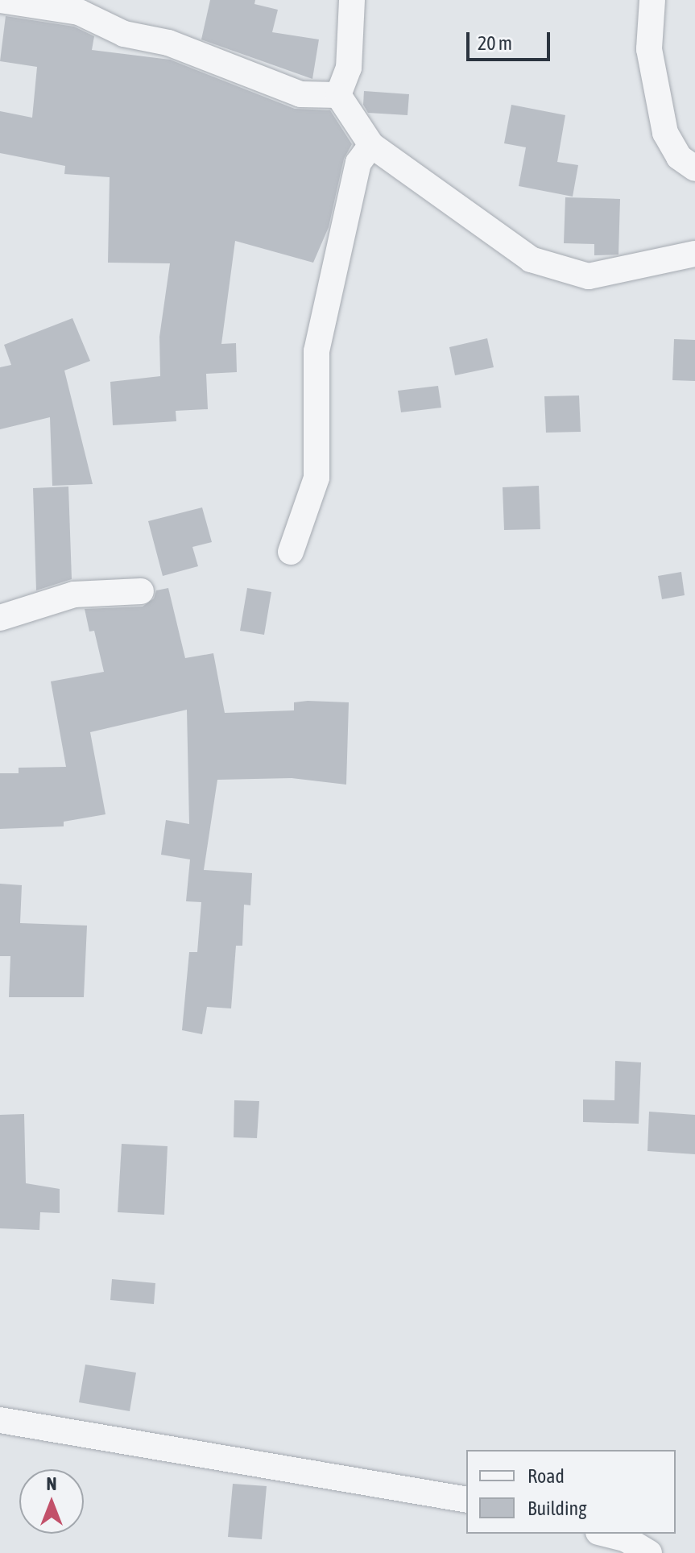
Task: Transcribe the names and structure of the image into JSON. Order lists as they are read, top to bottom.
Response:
{
  "legend": ["Road", "Building"],
  "scale_bar": "20 m",
  "north": "top"
}
